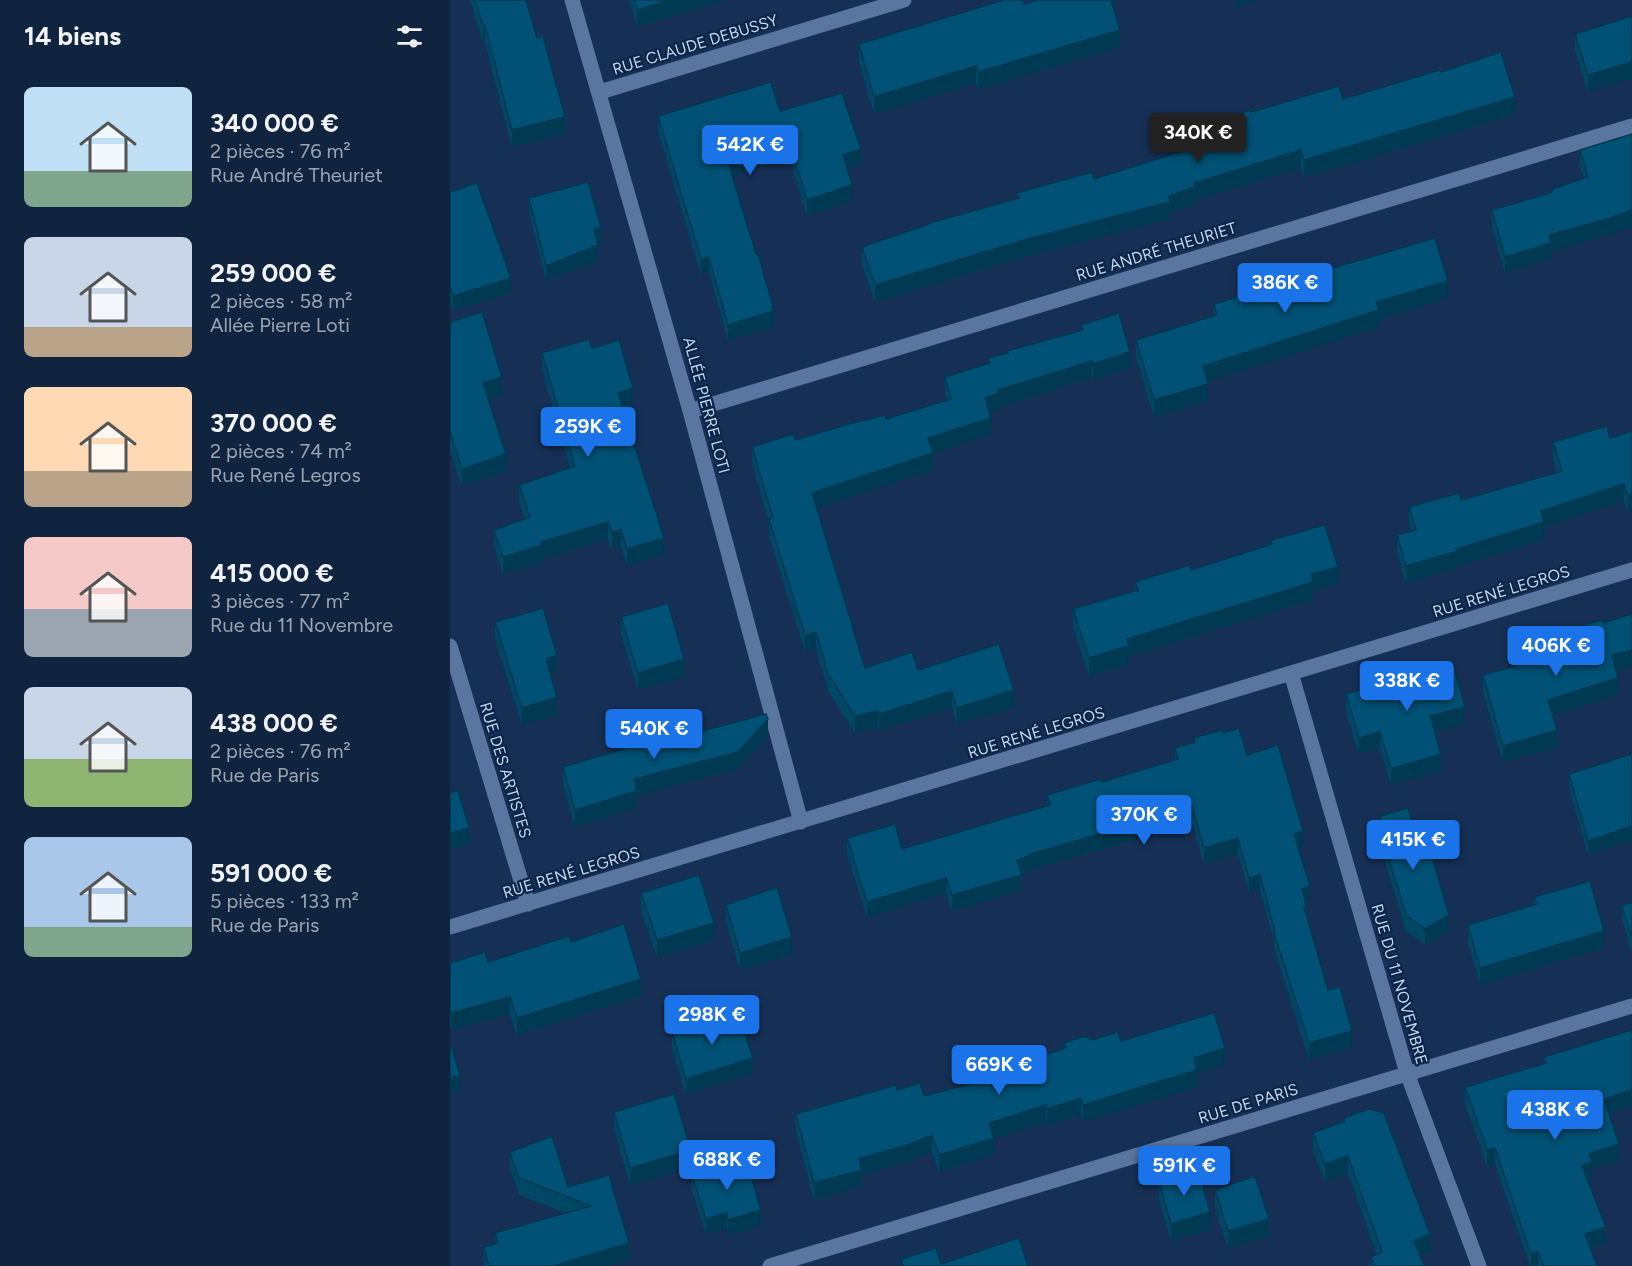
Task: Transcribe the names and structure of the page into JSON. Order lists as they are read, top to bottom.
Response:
{
  "streets": {
    "street": [
      "RUE CLAUDE DEBUSSY",
      "RUE ANDRÉ THEURIET",
      "ALLÉE PIERRE LOTI",
      "RUE RENÉ LEGROS",
      "RUE DES ARTISTES",
      "RUE DU 11 NOVEMBRE",
      "RUE DE PARIS"
    ]
  },
  "crossings": [
    ["RUE CLAUDE DEBUSSY", "ALLÉE PIERRE LOTI"],
    ["RUE ANDRÉ THEURIET", "ALLÉE PIERRE LOTI"],
    ["ALLÉE PIERRE LOTI", "RUE RENÉ LEGROS"],
    ["RUE RENÉ LEGROS", "RUE DES ARTISTES"],
    ["RUE RENÉ LEGROS", "RUE DU 11 NOVEMBRE"],
    ["RUE DU 11 NOVEMBRE", "RUE DE PARIS"]
  ],
  "page": {
    "heading": "14 biens",
    "list": [
      {
        "name": "340 000 €",
        "note": "2 pièces · 76 m² · Rue André Theuriet"
      },
      {
        "name": "259 000 €",
        "note": "2 pièces · 58 m² · Allée Pierre Loti"
      },
      {
        "name": "370 000 €",
        "note": "2 pièces · 74 m² · Rue René Legros"
      },
      {
        "name": "415 000 €",
        "note": "3 pièces · 77 m² · Rue du 11 Novembre"
      },
      {
        "name": "438 000 €",
        "note": "2 pièces · 76 m² · Rue de Paris"
      },
      {
        "name": "591 000 €",
        "note": "5 pièces · 133 m² · Rue de Paris"
      }
    ],
    "price": [
      "340K €",
      "542K €",
      "386K €",
      "259K €",
      "406K €",
      "338K €",
      "540K €",
      "370K €",
      "415K €",
      "298K €",
      "669K €",
      "438K €",
      "688K €",
      "591K €"
    ]
  }
}
